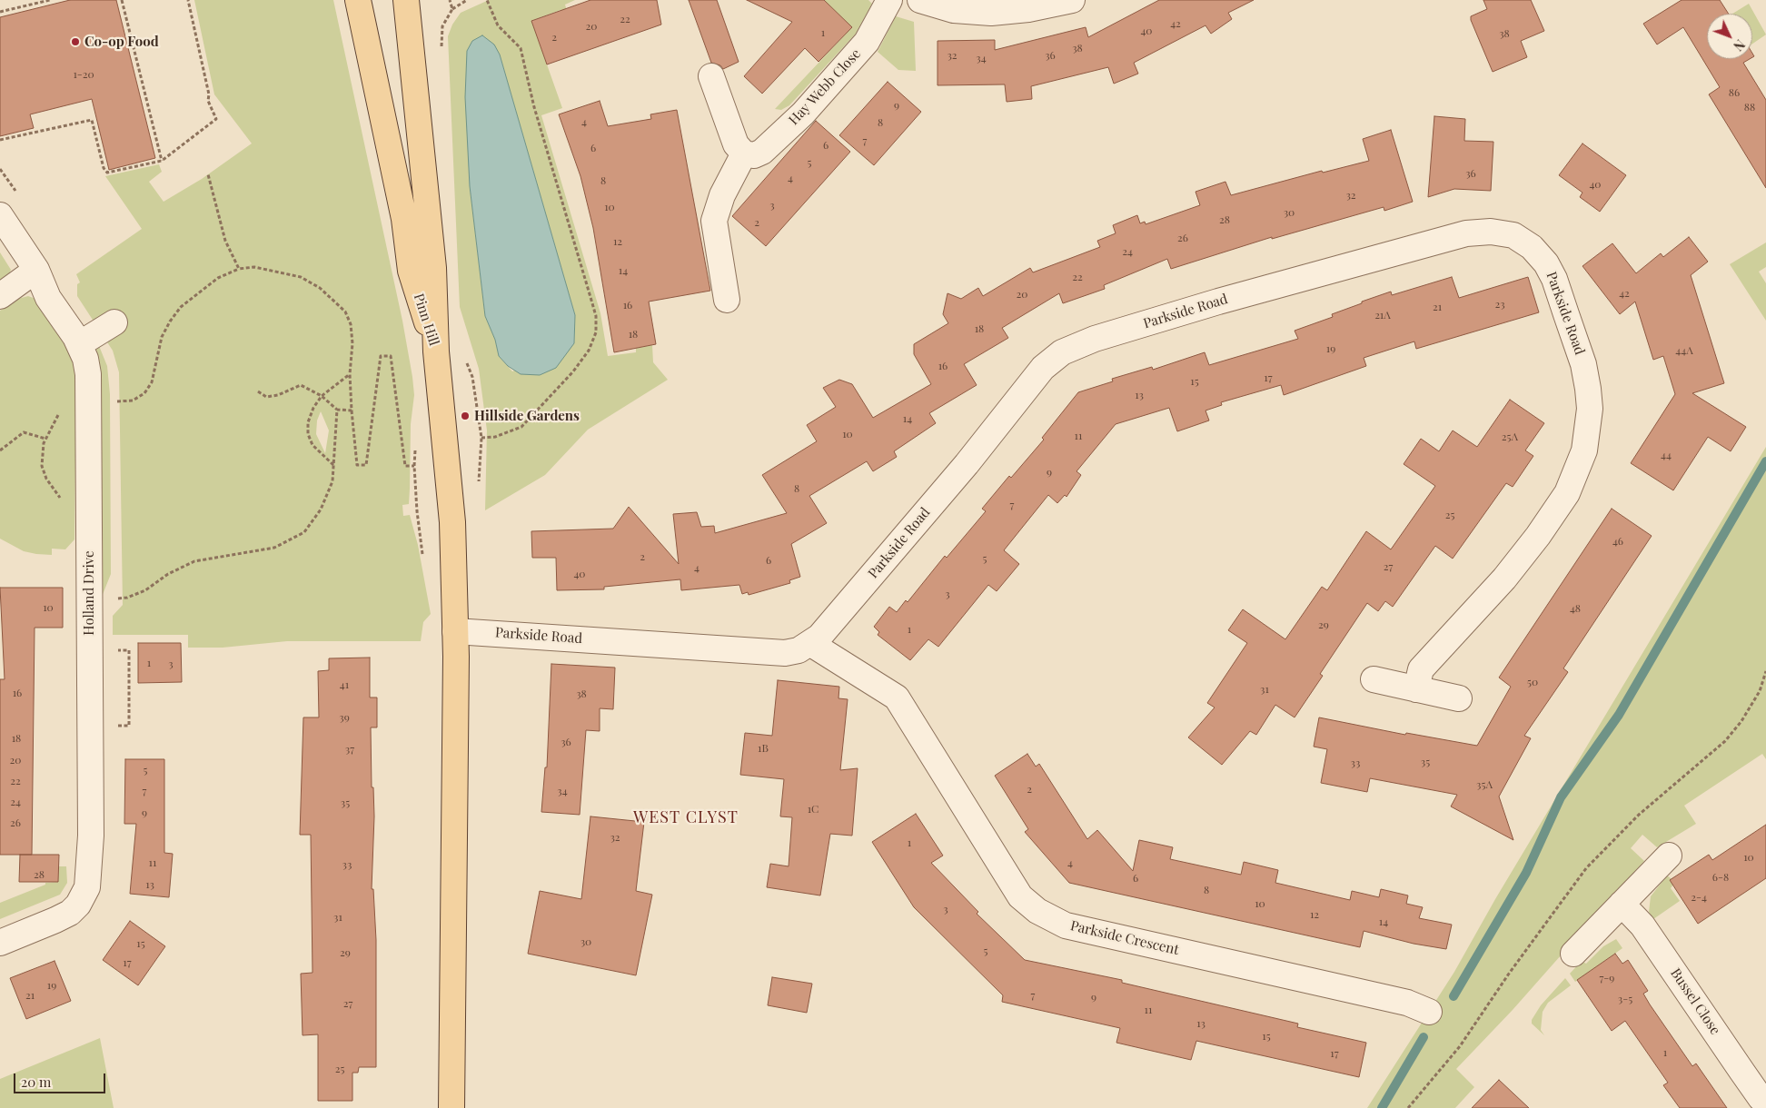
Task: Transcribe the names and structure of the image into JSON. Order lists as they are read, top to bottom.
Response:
{
  "streets": {
    "main road": ["Pinn Hill"],
    "street": [
      "Hay Webb Close",
      "Parkside Road",
      "Holland Drive",
      "Parkside Crescent",
      "Bussel Close"
    ]
  },
  "crossings": [
    ["Parkside Road", "Parkside Crescent"]
  ],
  "districts": ["WEST CLYST"],
  "places": ["Co-op Food", "Hillside Gardens"],
  "house_numbers": [
    "22",
    "42",
    "20",
    "40",
    "1",
    "38",
    "2",
    "38",
    "32",
    "36",
    "34",
    "1-20",
    "86",
    "9",
    "88",
    "4",
    "8",
    "7",
    "6",
    "6",
    "5",
    "36",
    "4",
    "8",
    "40",
    "32",
    "3",
    "10",
    "30",
    "28",
    "2",
    "26",
    "12",
    "24",
    "14",
    "22",
    "42",
    "20",
    "23",
    "16",
    "21",
    "21A",
    "18",
    "18",
    "19",
    "44A",
    "16",
    "17",
    "15",
    "13",
    "14",
    "10",
    "11",
    "25A",
    "44",
    "9",
    "8",
    "7",
    "25",
    "46",
    "2",
    "5",
    "6",
    "27",
    "4",
    "40",
    "3",
    "10",
    "48",
    "29",
    "1",
    "1",
    "3",
    "50",
    "41",
    "31",
    "16",
    "38",
    "39",
    "18",
    "36",
    "1B",
    "37",
    "20",
    "35",
    "33",
    "5",
    "22",
    "35A",
    "2",
    "7",
    "34",
    "24",
    "35",
    "1C",
    "9",
    "26",
    "32",
    "1",
    "10",
    "11",
    "4",
    "33",
    "28",
    "6-8",
    "6",
    "13",
    "8",
    "2-4",
    "10",
    "3",
    "12",
    "31",
    "14",
    "30",
    "15",
    "5",
    "29",
    "17",
    "7-9",
    "19",
    "21",
    "7",
    "9",
    "3-5",
    "27",
    "11",
    "13",
    "15",
    "1",
    "17",
    "25"
  ],
  "scale_bar": "20 m",
  "north": "bottom right"
}
